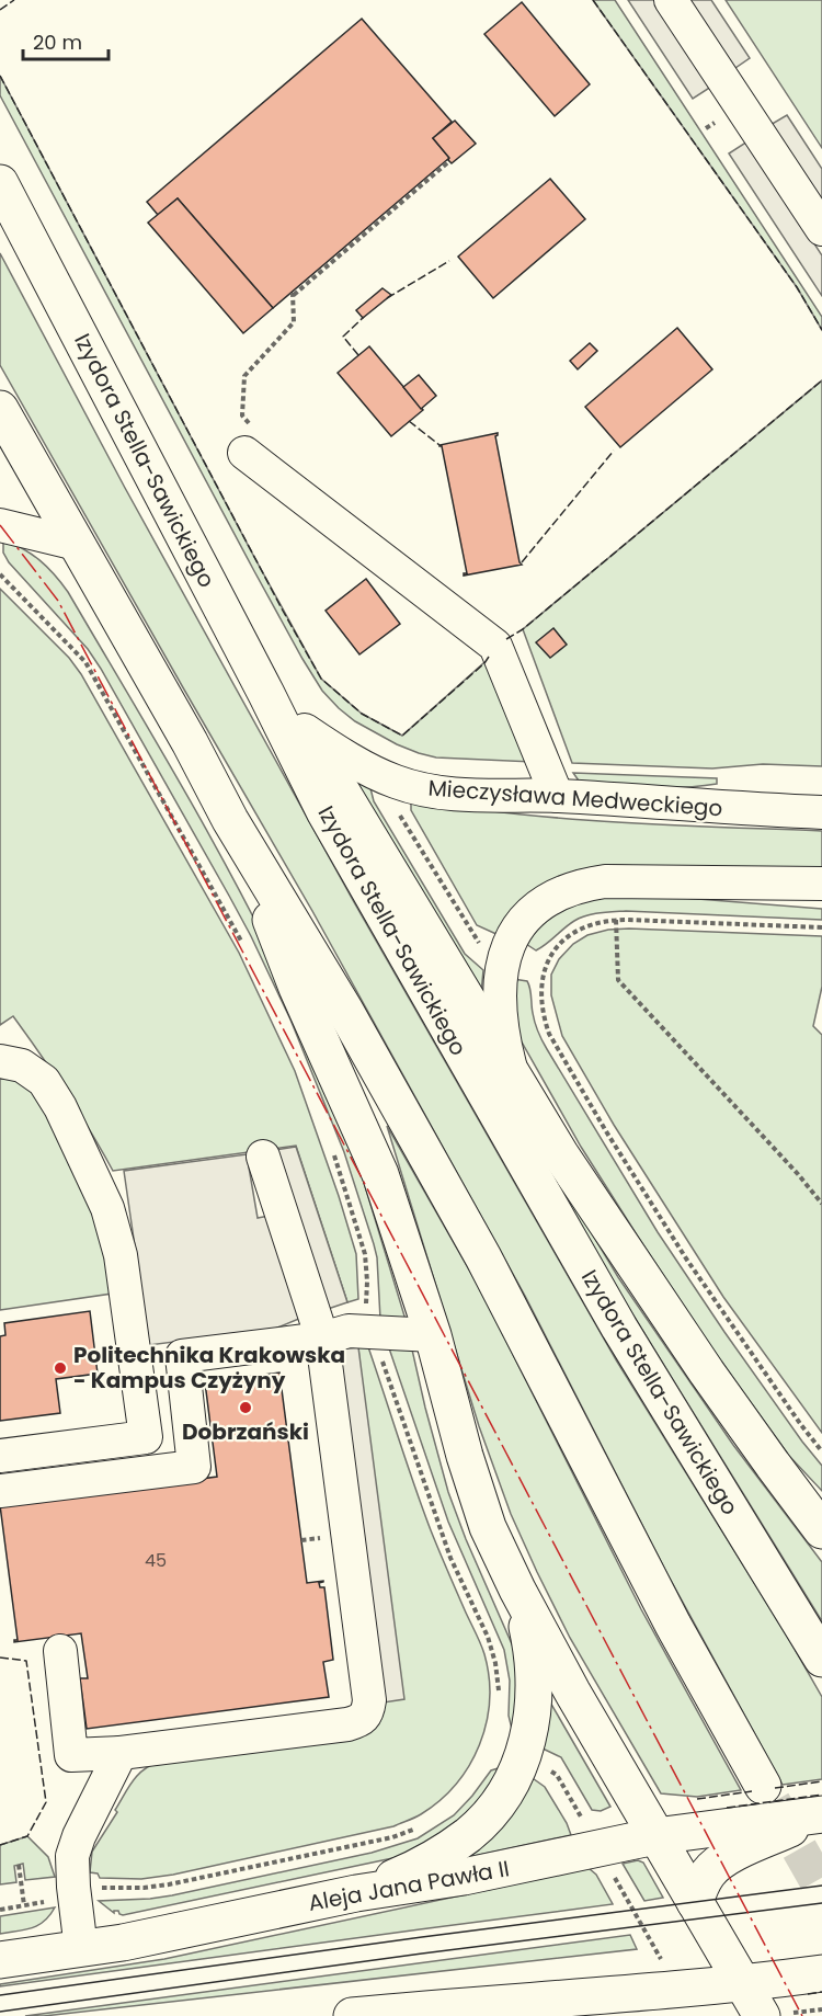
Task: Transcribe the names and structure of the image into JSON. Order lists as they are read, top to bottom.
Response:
{
  "streets": {
    "main road": ["Izydora Stella-Sawickiego", "Aleja Jana Pawła II"],
    "street": ["Mieczysława Medweckiego"]
  },
  "places": ["Politechnika Krakowska - Kampus Czyżyny", "Dobrzański"],
  "house_numbers": ["45"],
  "scale_bar": "20 m"
}
